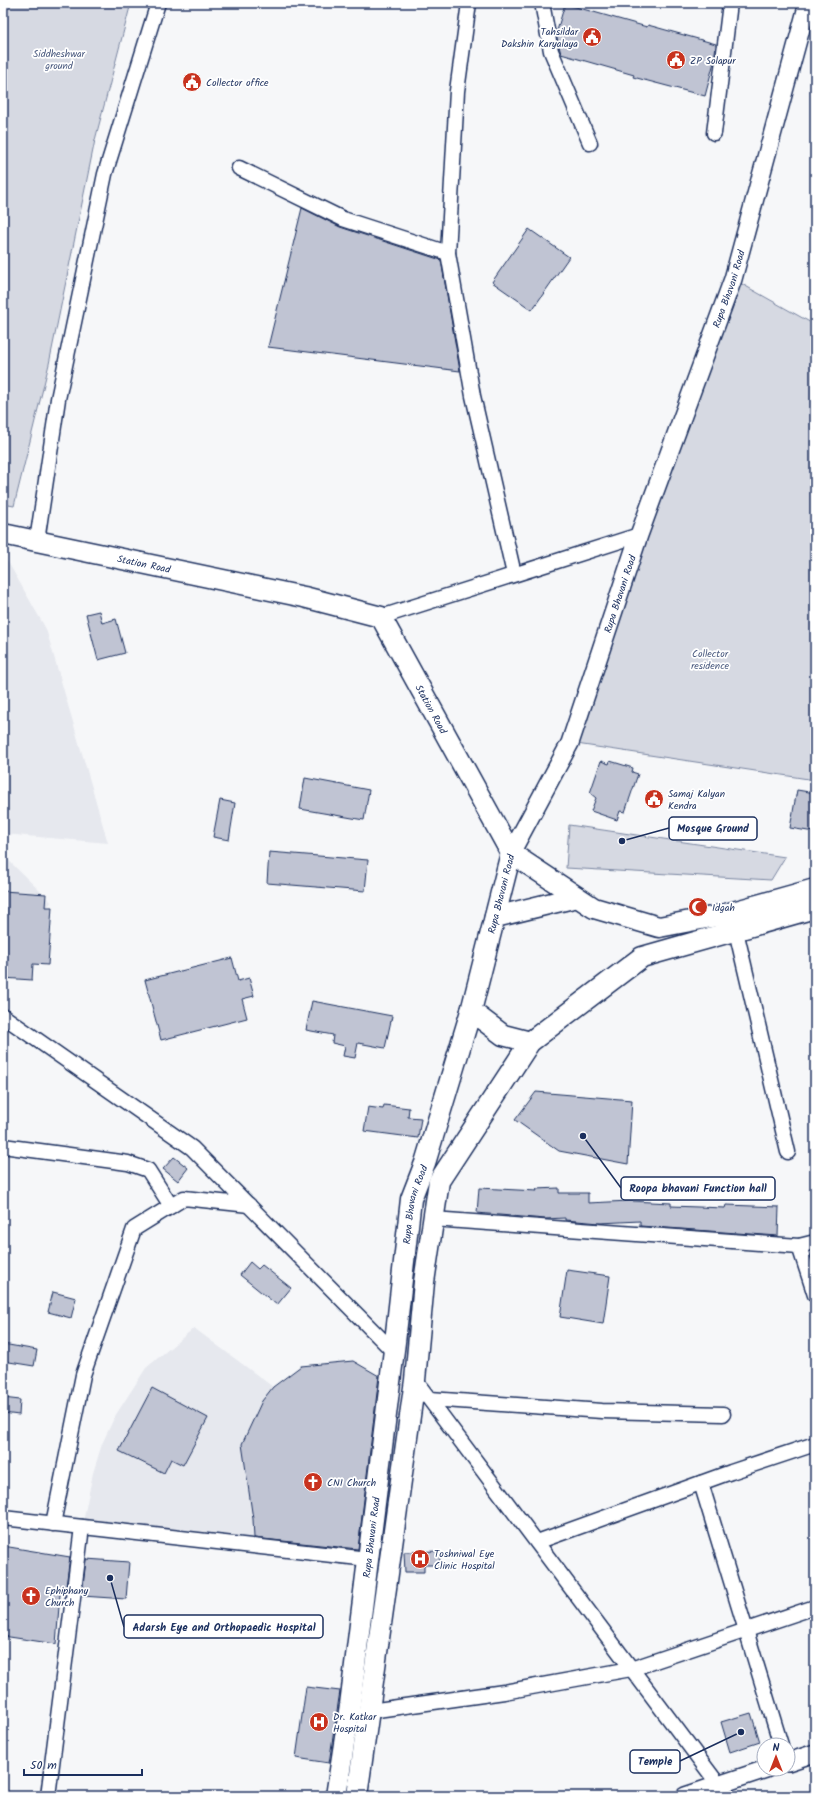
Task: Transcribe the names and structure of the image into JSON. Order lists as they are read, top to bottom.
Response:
{
  "streets": {
    "main road": ["Rupa Bhavani Road", "Station Road"]
  },
  "crossings": [
    ["Rupa Bhavani Road", "Station Road"]
  ],
  "parks": ["Siddheshwar ground", "Collector residence"],
  "places": {
    "public building": [
      "Tahsildar Dakshin Karyalaya",
      "ZP Solapur",
      "Collector office",
      "Samaj Kalyan Kendra"
    ],
    "other": [
      "Mosque Ground",
      "Roopa bhavani Function hall",
      "Adarsh Eye and Orthopaedic Hospital",
      "Temple"
    ],
    "mosque": ["Idgah"],
    "church": ["CNI Church", "Ephiphany Church"],
    "hospital": ["Toshniwal Eye Clinic Hospital", "Dr. Katkar Hospital"]
  },
  "scale_bar": "50 m",
  "north": "top"
}
